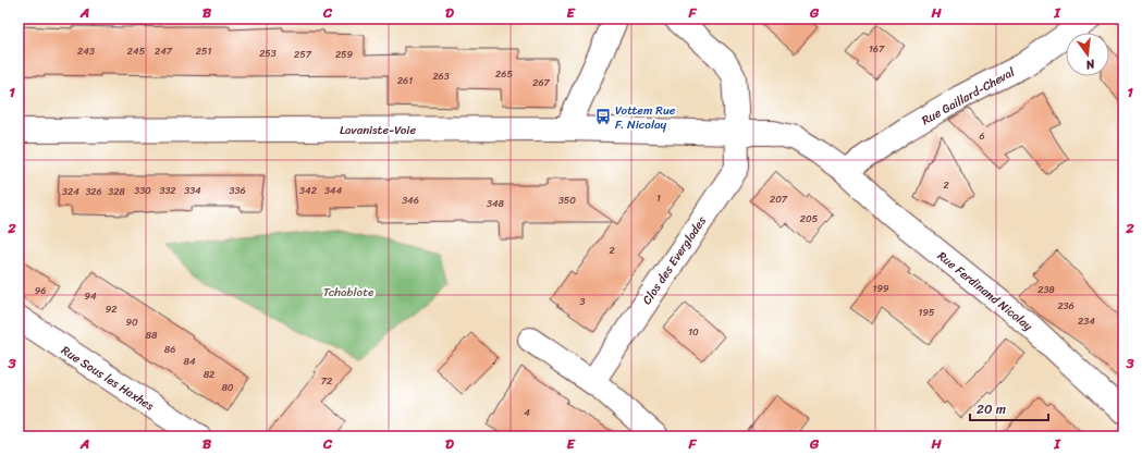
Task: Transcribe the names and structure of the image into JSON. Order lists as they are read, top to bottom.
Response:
{
  "streets": {
    "street": [
      "Rue Gaillard-Cheval",
      "Lavaniste-Voie",
      "Clos des Everglades",
      "Rue Ferdinand Nicolay",
      "Rue Sous les Haxhes"
    ]
  },
  "crossings": [
    ["Rue Gaillard-Cheval", "Rue Ferdinand Nicolay"],
    ["Lavaniste-Voie", "Clos des Everglades"],
    ["Lavaniste-Voie", "Rue Ferdinand Nicolay"],
    ["Clos des Everglades", "Rue Ferdinand Nicolay"]
  ],
  "parks": ["Tchablote"],
  "places": {
    "bus stop": ["Vottem Rue F. Nicolay"]
  },
  "house_numbers": [
    "167",
    "243",
    "245",
    "247",
    "251",
    "253",
    "257",
    "259",
    "265",
    "263",
    "261",
    "267",
    "6",
    "2",
    "330",
    "332",
    "334",
    "336",
    "342",
    "344",
    "324",
    "326",
    "328",
    "1",
    "207",
    "346",
    "350",
    "348",
    "205",
    "2",
    "199",
    "238",
    "96",
    "94",
    "3",
    "236",
    "92",
    "195",
    "234",
    "90",
    "10",
    "88",
    "86",
    "84",
    "82",
    "72",
    "80",
    "4"
  ],
  "scale_bar": "20 m",
  "north": "bottom",
  "grid": {
    "columns": [
      "A",
      "B",
      "C",
      "D",
      "E",
      "F",
      "G",
      "H",
      "I"
    ],
    "rows": ["1", "2", "3"]
  }
}
